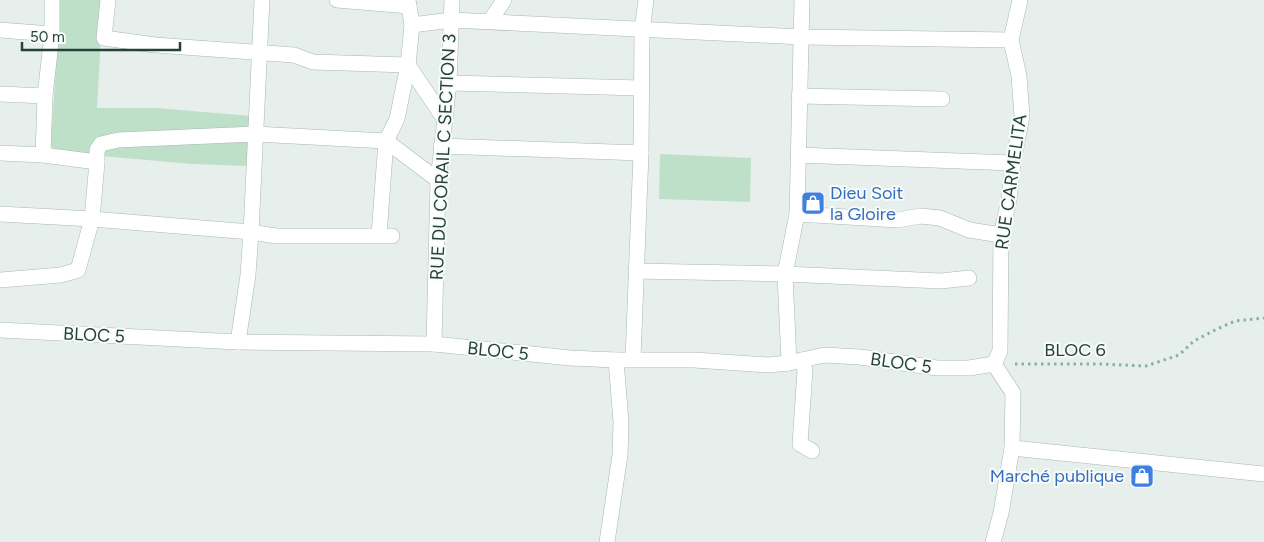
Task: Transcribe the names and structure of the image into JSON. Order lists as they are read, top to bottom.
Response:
{
  "streets": {
    "street": ["RUE DU CORAIL C SECTION 3", "RUE CARMELITA", "BLOC 5"],
    "path": ["BLOC 6"]
  },
  "crossings": [
    ["RUE DU CORAIL C SECTION 3", "BLOC 5"],
    ["RUE CARMELITA", "BLOC 5"],
    ["RUE CARMELITA", "BLOC 6"],
    ["BLOC 5", "BLOC 6"]
  ],
  "places": {
    "shop": ["Dieu Soit la Gloire", "Marché publique"]
  },
  "scale_bar": "50 m"
}
